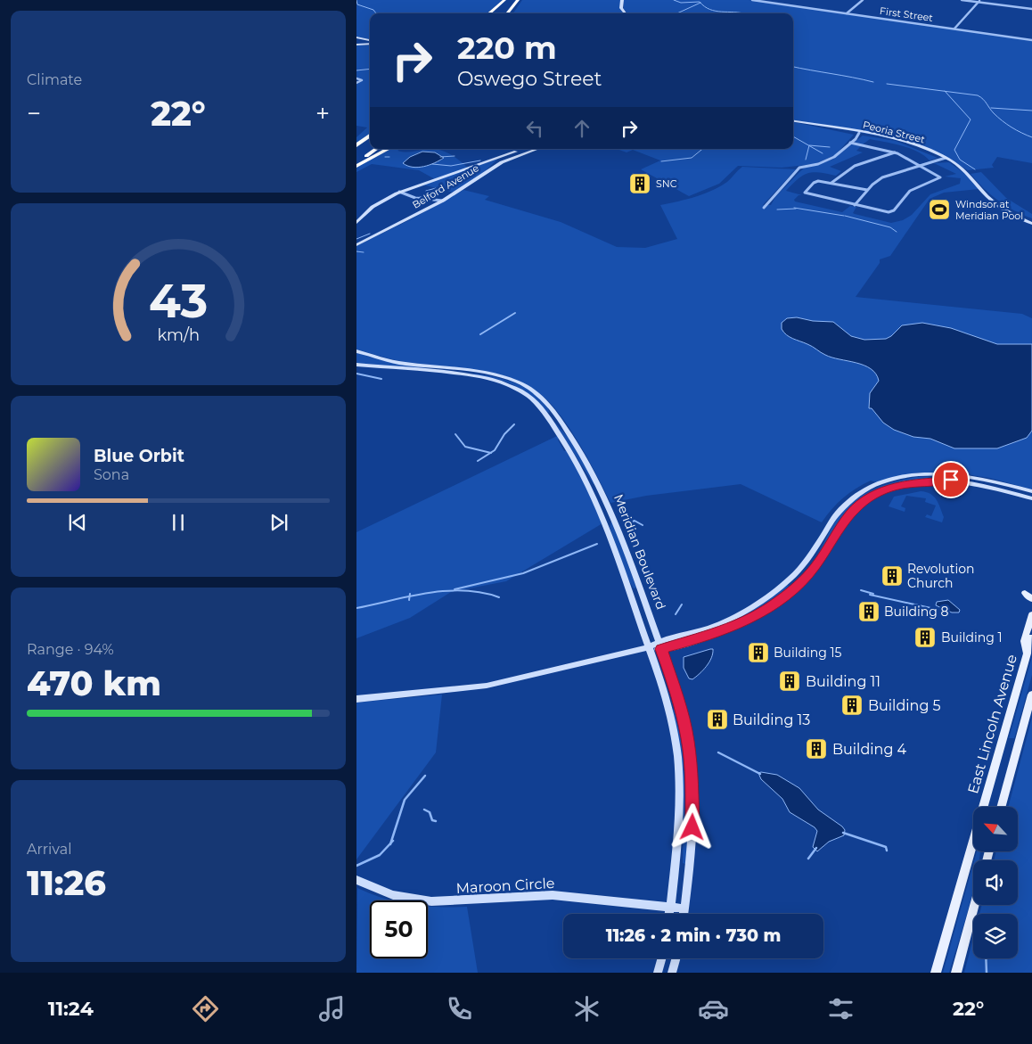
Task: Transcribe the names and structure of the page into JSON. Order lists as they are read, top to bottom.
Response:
{
  "streets": {
    "main road": [
      "Peoria Street",
      "Belford Avenue",
      "Meridian Boulevard",
      "East Lincoln Avenue",
      "Maroon Circle"
    ],
    "street": ["First Street"]
  },
  "crossings": [
    ["Meridian Boulevard", "Maroon Circle"]
  ],
  "places": {
    "building": [
      "SNC",
      "Revolution Church",
      "Building 8",
      "Building 1",
      "Building 15",
      "Building 11",
      "Building 5",
      "Building 13",
      "Building 4"
    ],
    "sports": ["Windsor at Meridian Pool"]
  },
  "north": "top left",
  "page": {
    "tile": [
      "Climate",
      ["Range · 94%", "470 km"],
      ["Arrival", "11:26"]
    ],
    "turn": ["220 m", "Oswego Street"],
    "heat": ["−", "22°", "+"],
    "song": ["Blue Orbit", "Sona"],
    "limit": "50",
    "trip": "11:26 · 2 min · 730 m",
    "tabs": ["11:24", "22°"],
    "gauge": ["43", "km/h"]
  }
}
